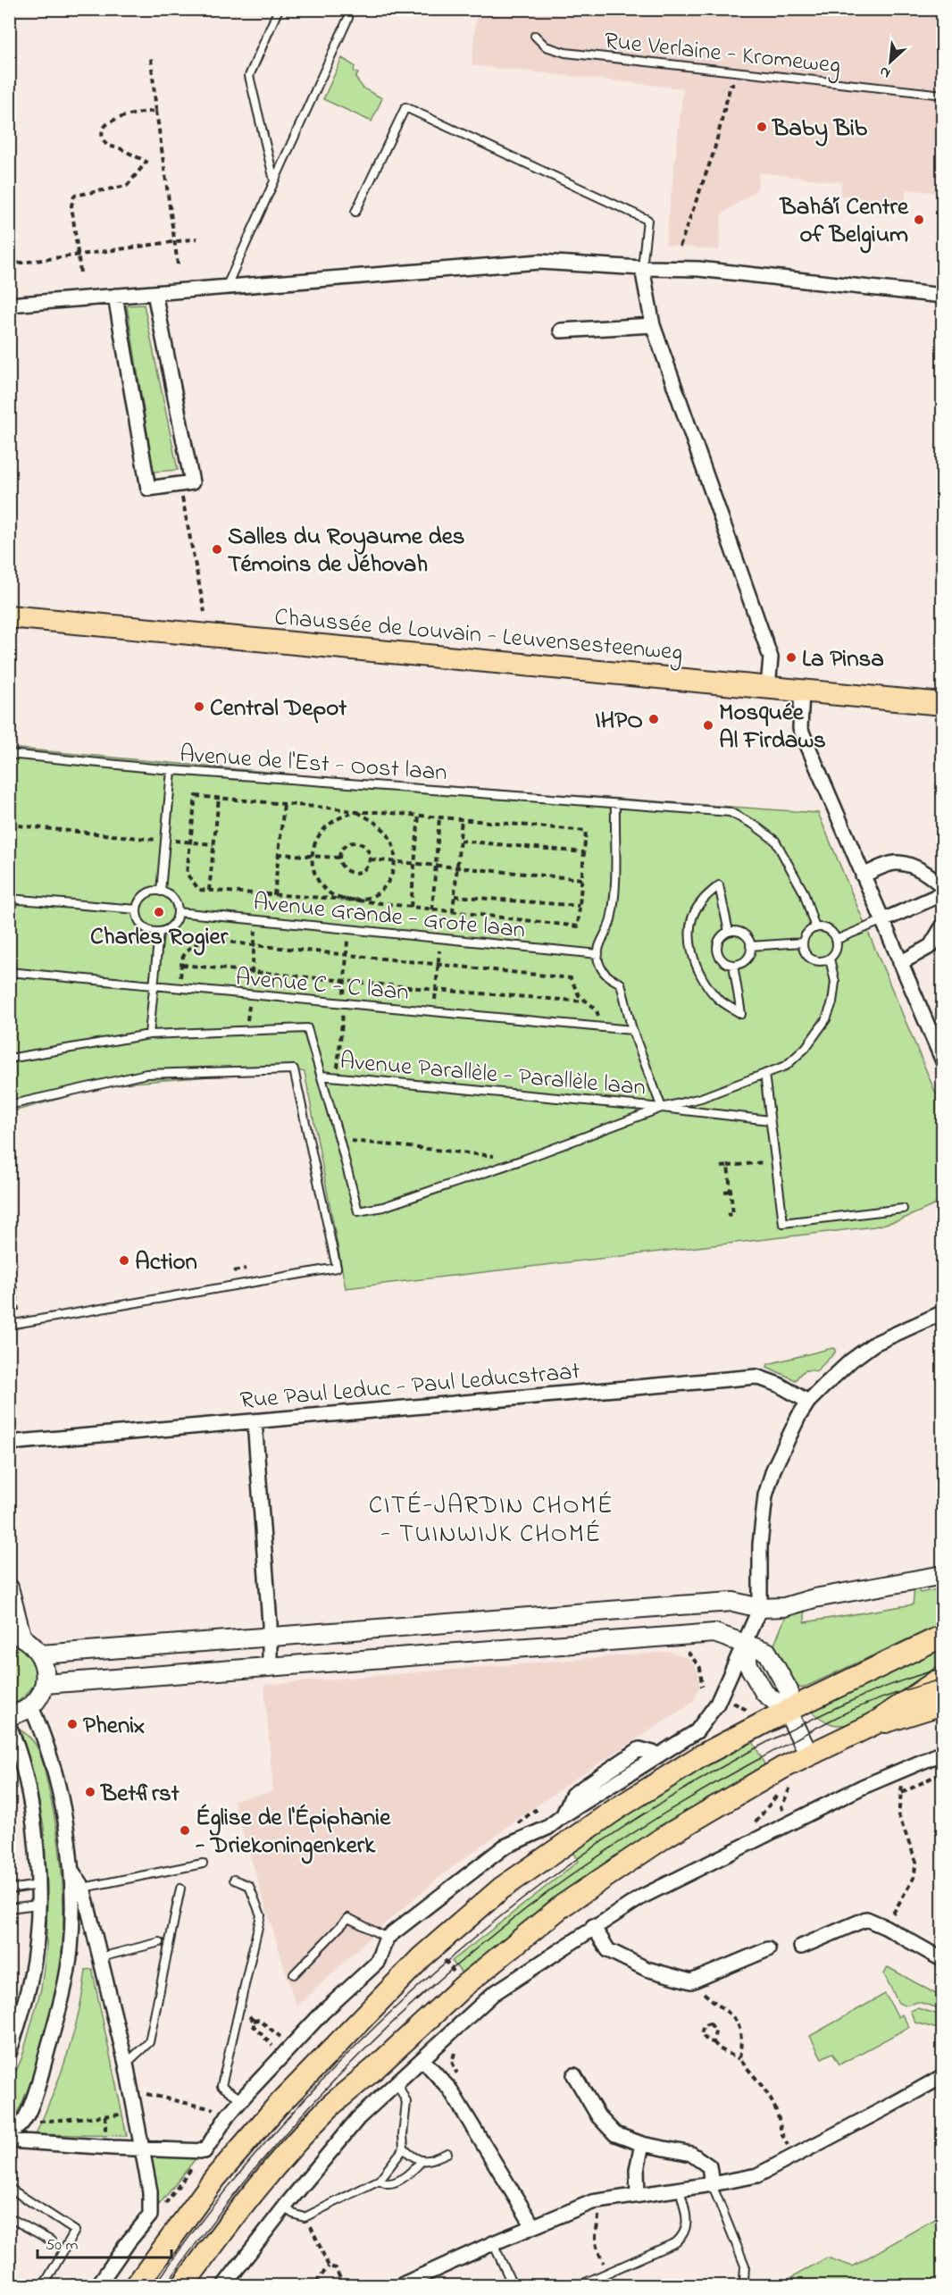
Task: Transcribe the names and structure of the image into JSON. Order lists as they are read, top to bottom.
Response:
{
  "streets": {
    "main road": ["Chaussée de Louvain - Leuvensesteenweg"],
    "street": ["Rue Paul Leduc - Paul Leducstraat"],
    "lane": [
      "Rue Verlaine - Kromeweg",
      "Avenue de l'Est - Oost laan",
      "Avenue Grande - Grote laan",
      "Avenue C - C laan",
      "Avenue Parallèle - Parallèle laan"
    ]
  },
  "districts": ["CITÉ-JARDIN CHOMÉ - TUINWIJK CHOMÉ"],
  "places": [
    "Baby Bib",
    "Bahá’í Centre of Belgium",
    "Salles du Royaume des Témoins de Jéhovah",
    "La Pinsa",
    "Central Depot",
    "IHPO",
    "Mosquée Al Firdaws",
    "Charles Rogier",
    "Action",
    "Phenix",
    "Betfirst",
    "Église de l'Épiphanie - Driekoningenkerk"
  ],
  "scale_bar": "50 m",
  "north": "bottom left"
}
